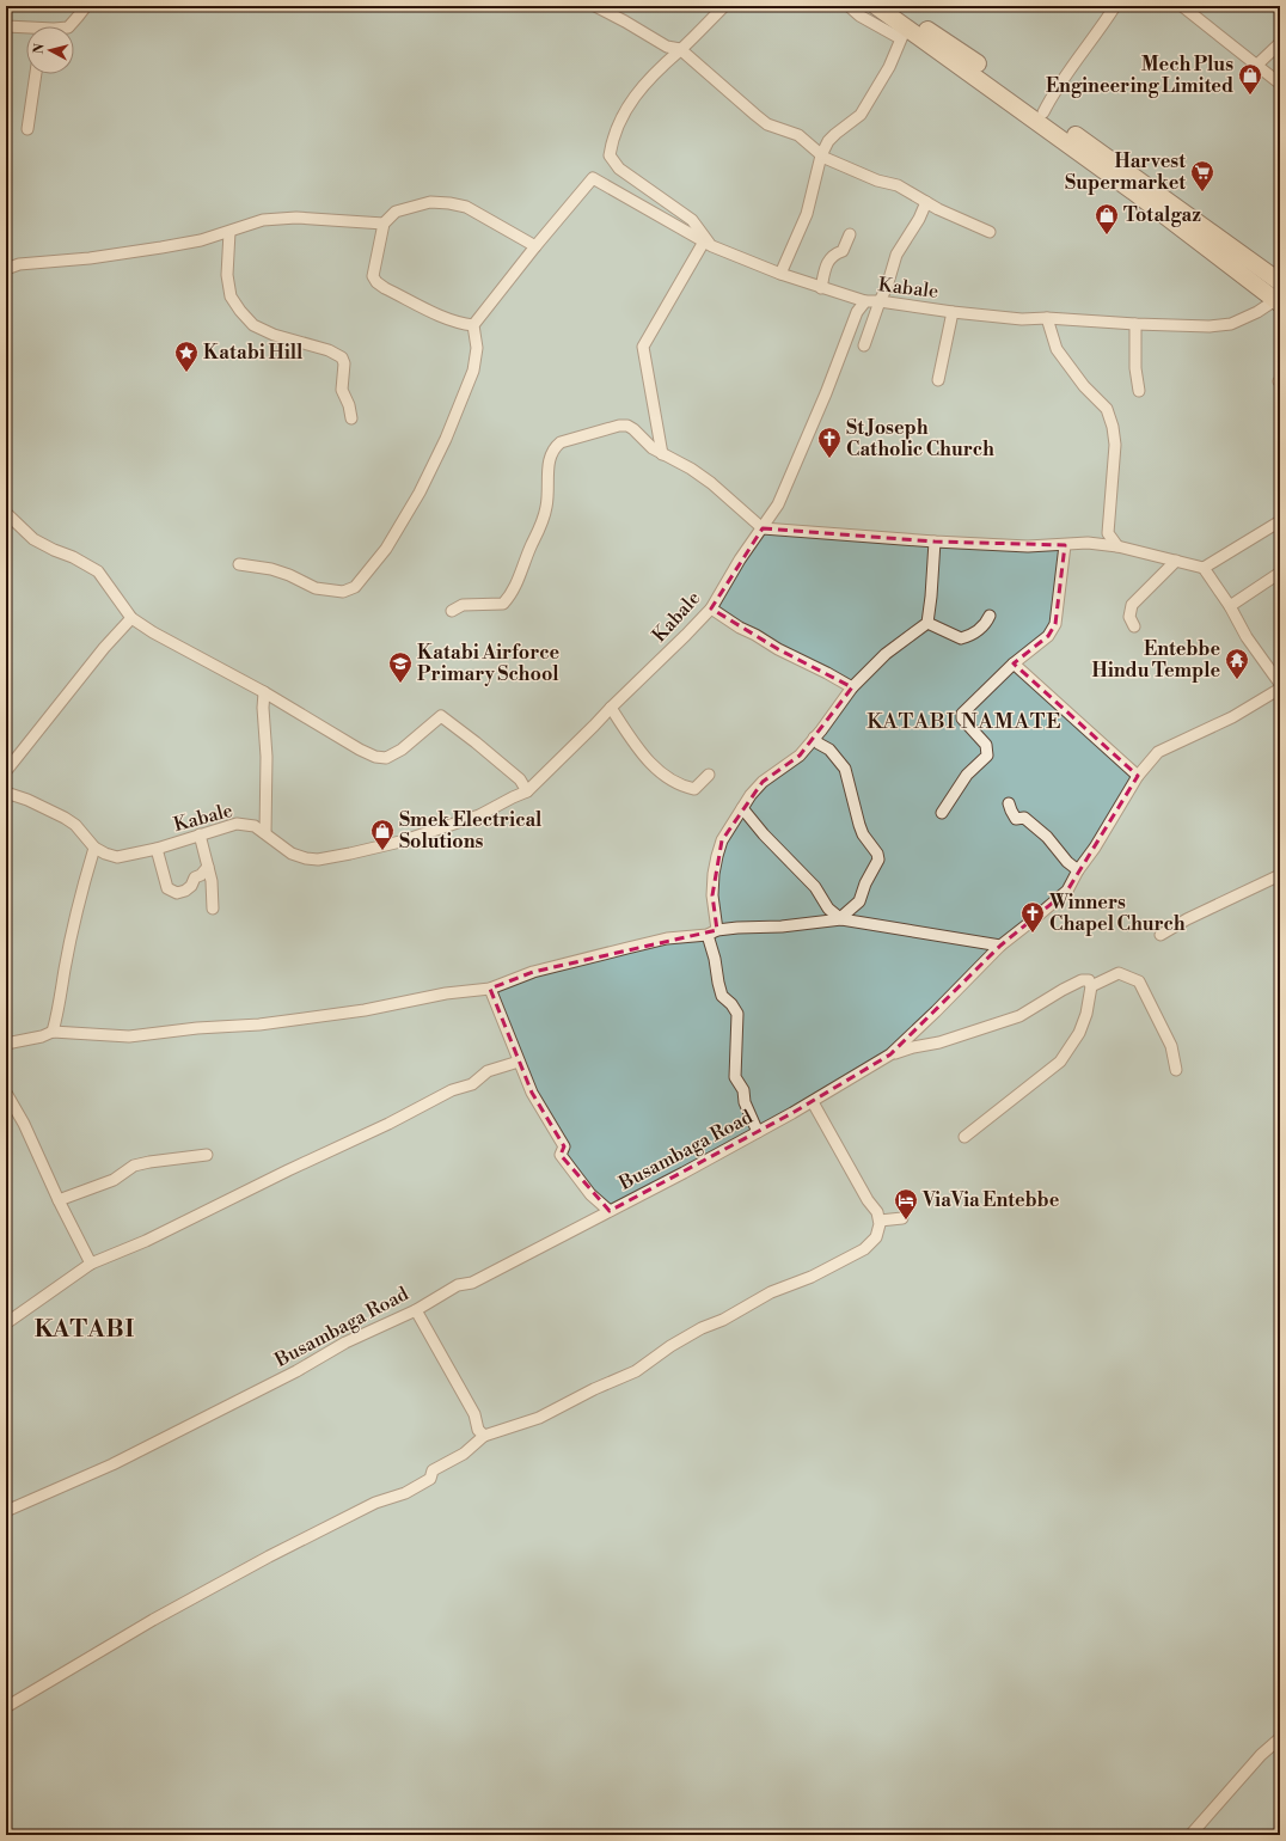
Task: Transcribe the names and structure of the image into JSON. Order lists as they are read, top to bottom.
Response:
{
  "streets": {
    "street": ["Kabale", "Busambaga Road"]
  },
  "districts": ["KATABI NAMATE", "KATABI"],
  "places": {
    "shop": ["Mech Plus Engineering Limited", "Totalgaz", "Smek Electrical Solutions"],
    "supermarket": ["Harvest Supermarket"],
    "place": ["Katabi Hill"],
    "church": ["St Joseph Catholic Church", "Winners Chapel Church"],
    "temple": ["Entebbe Hindu Temple"],
    "school or university": ["Katabi Airforce Primary School"],
    "hotel": ["ViaVia Entebbe"]
  },
  "north": "left"
}
